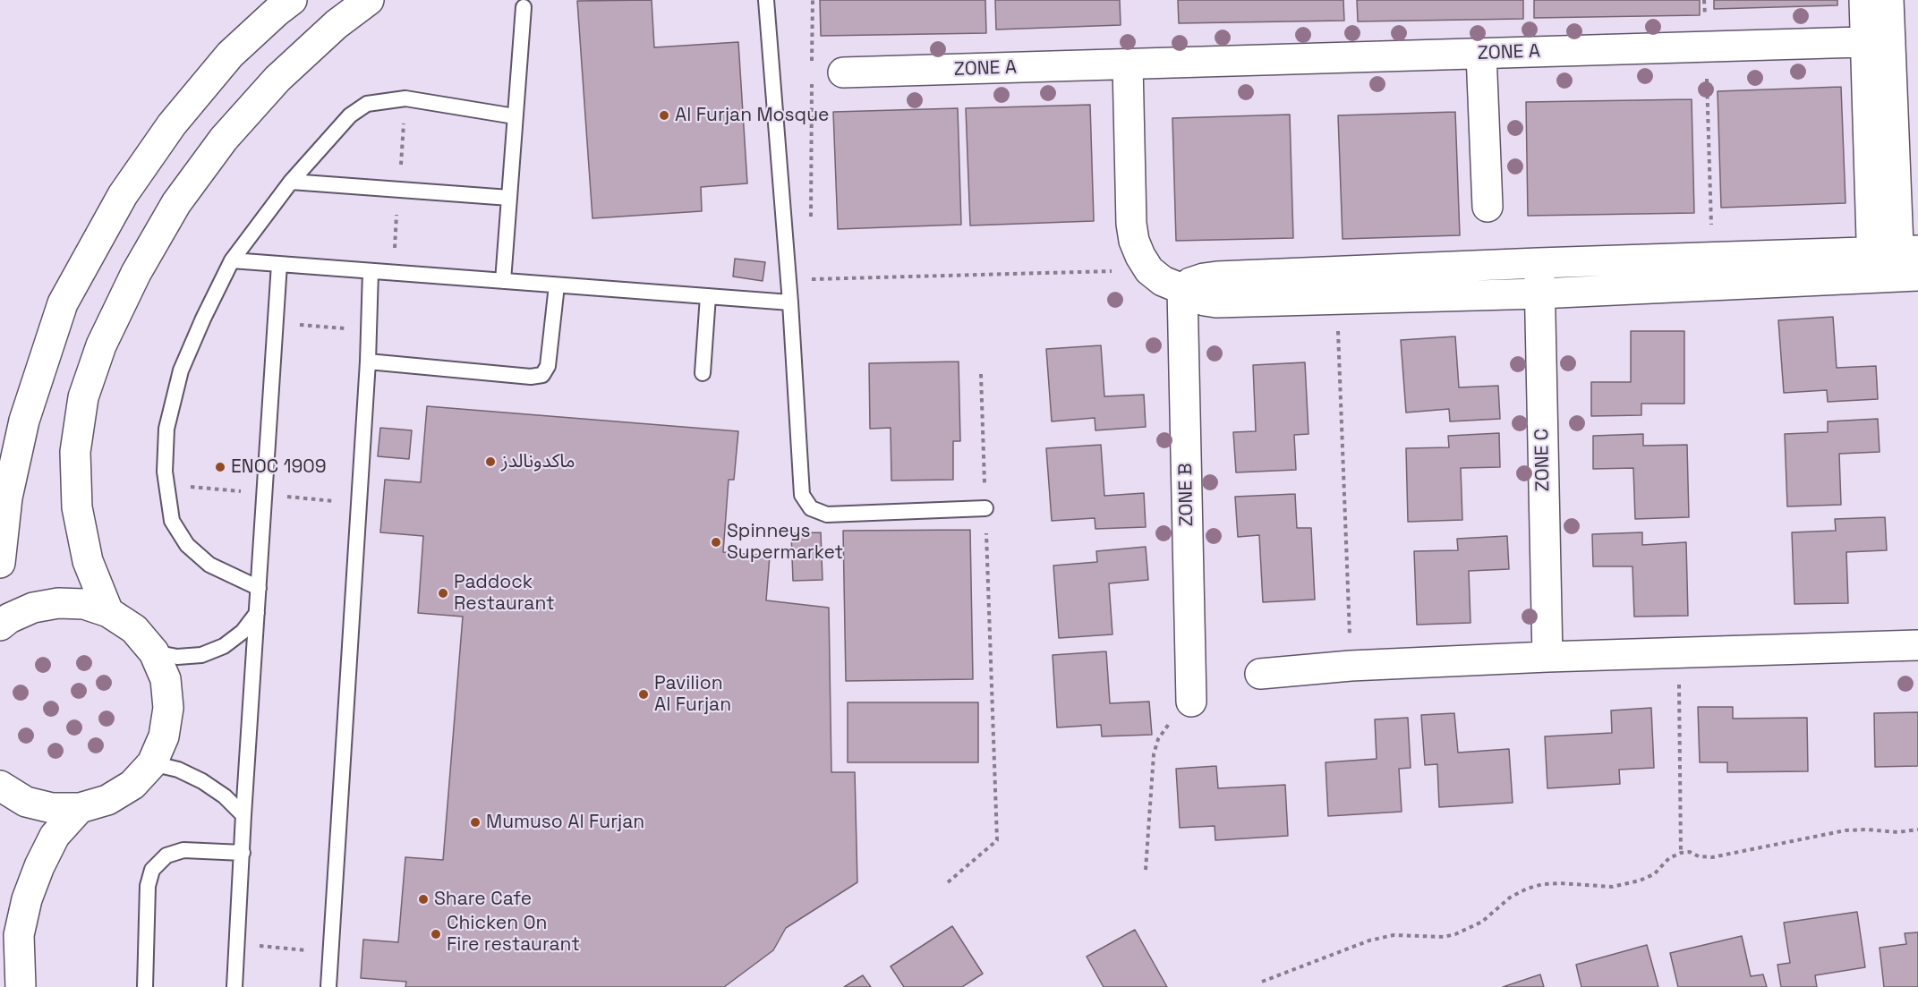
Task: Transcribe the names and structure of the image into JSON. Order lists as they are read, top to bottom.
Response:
{
  "streets": {
    "street": ["ZONE A", "ZONE C", "ZONE B"]
  },
  "places": [
    "Al Furjan Mosque",
    "ماكدونالدز",
    "ENOC 1909",
    "Spinneys Supermarket",
    "Paddock Restaurant",
    "Pavilion Al Furjan",
    "Mumuso Al Furjan",
    "Share Cafe",
    "Chicken On Fire restaurant"
  ]
}
